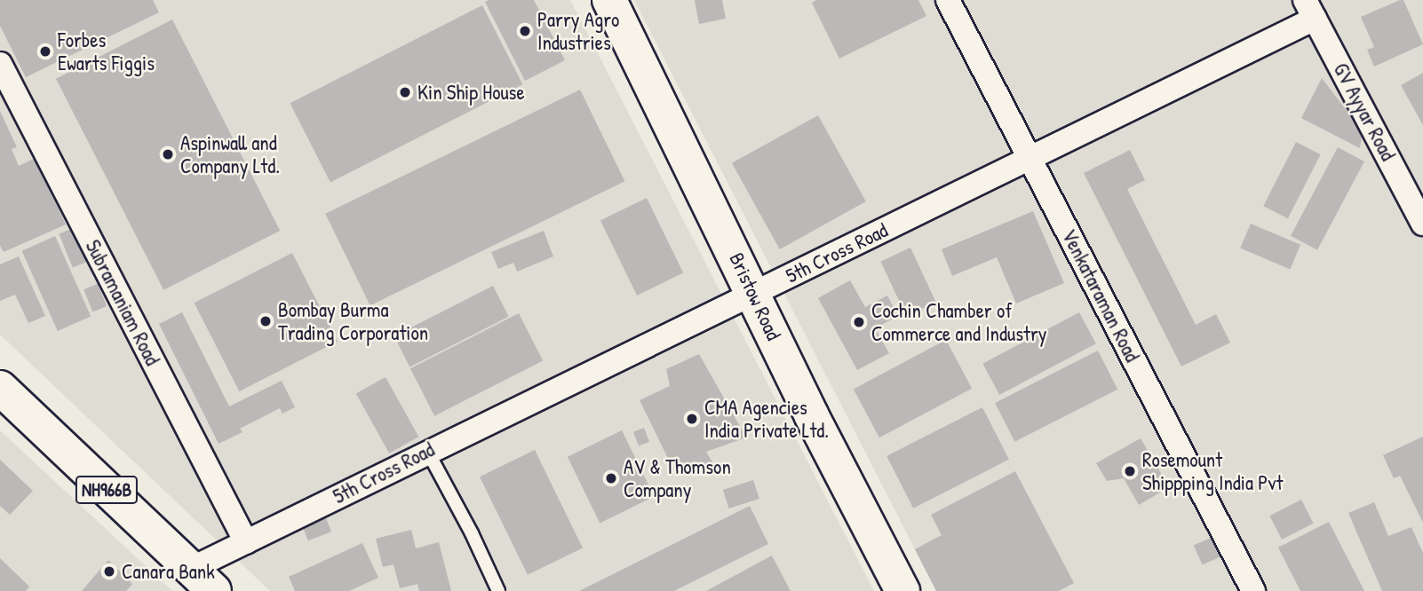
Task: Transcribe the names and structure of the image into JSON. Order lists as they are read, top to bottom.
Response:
{
  "streets": {
    "main road": ["Bristow Road", "NH966B"],
    "street": [
      "GV Ayyar Road",
      "5th Cross Road",
      "Venkataraman Road",
      "Subramaniam Road"
    ]
  },
  "crossings": [
    ["GV Ayyar Road", "5th Cross Road"],
    ["5th Cross Road", "Venkataraman Road"],
    ["5th Cross Road", "Bristow Road"],
    ["5th Cross Road", "Subramaniam Road"],
    ["5th Cross Road", "NH966B"]
  ],
  "places": [
    "Parry Agro Industries",
    "Forbes Ewarts Figgis",
    "Kin Ship House",
    "Aspinwall and Company Ltd.",
    "Bombay Burma Trading Corporation",
    "Cochin Chamber of Commerce and Industry",
    "CMA Agencies India Private Ltd.",
    "Rosemount Shippping India Pvt",
    "AV & Thomson Company",
    "Canara Bank"
  ]
}
